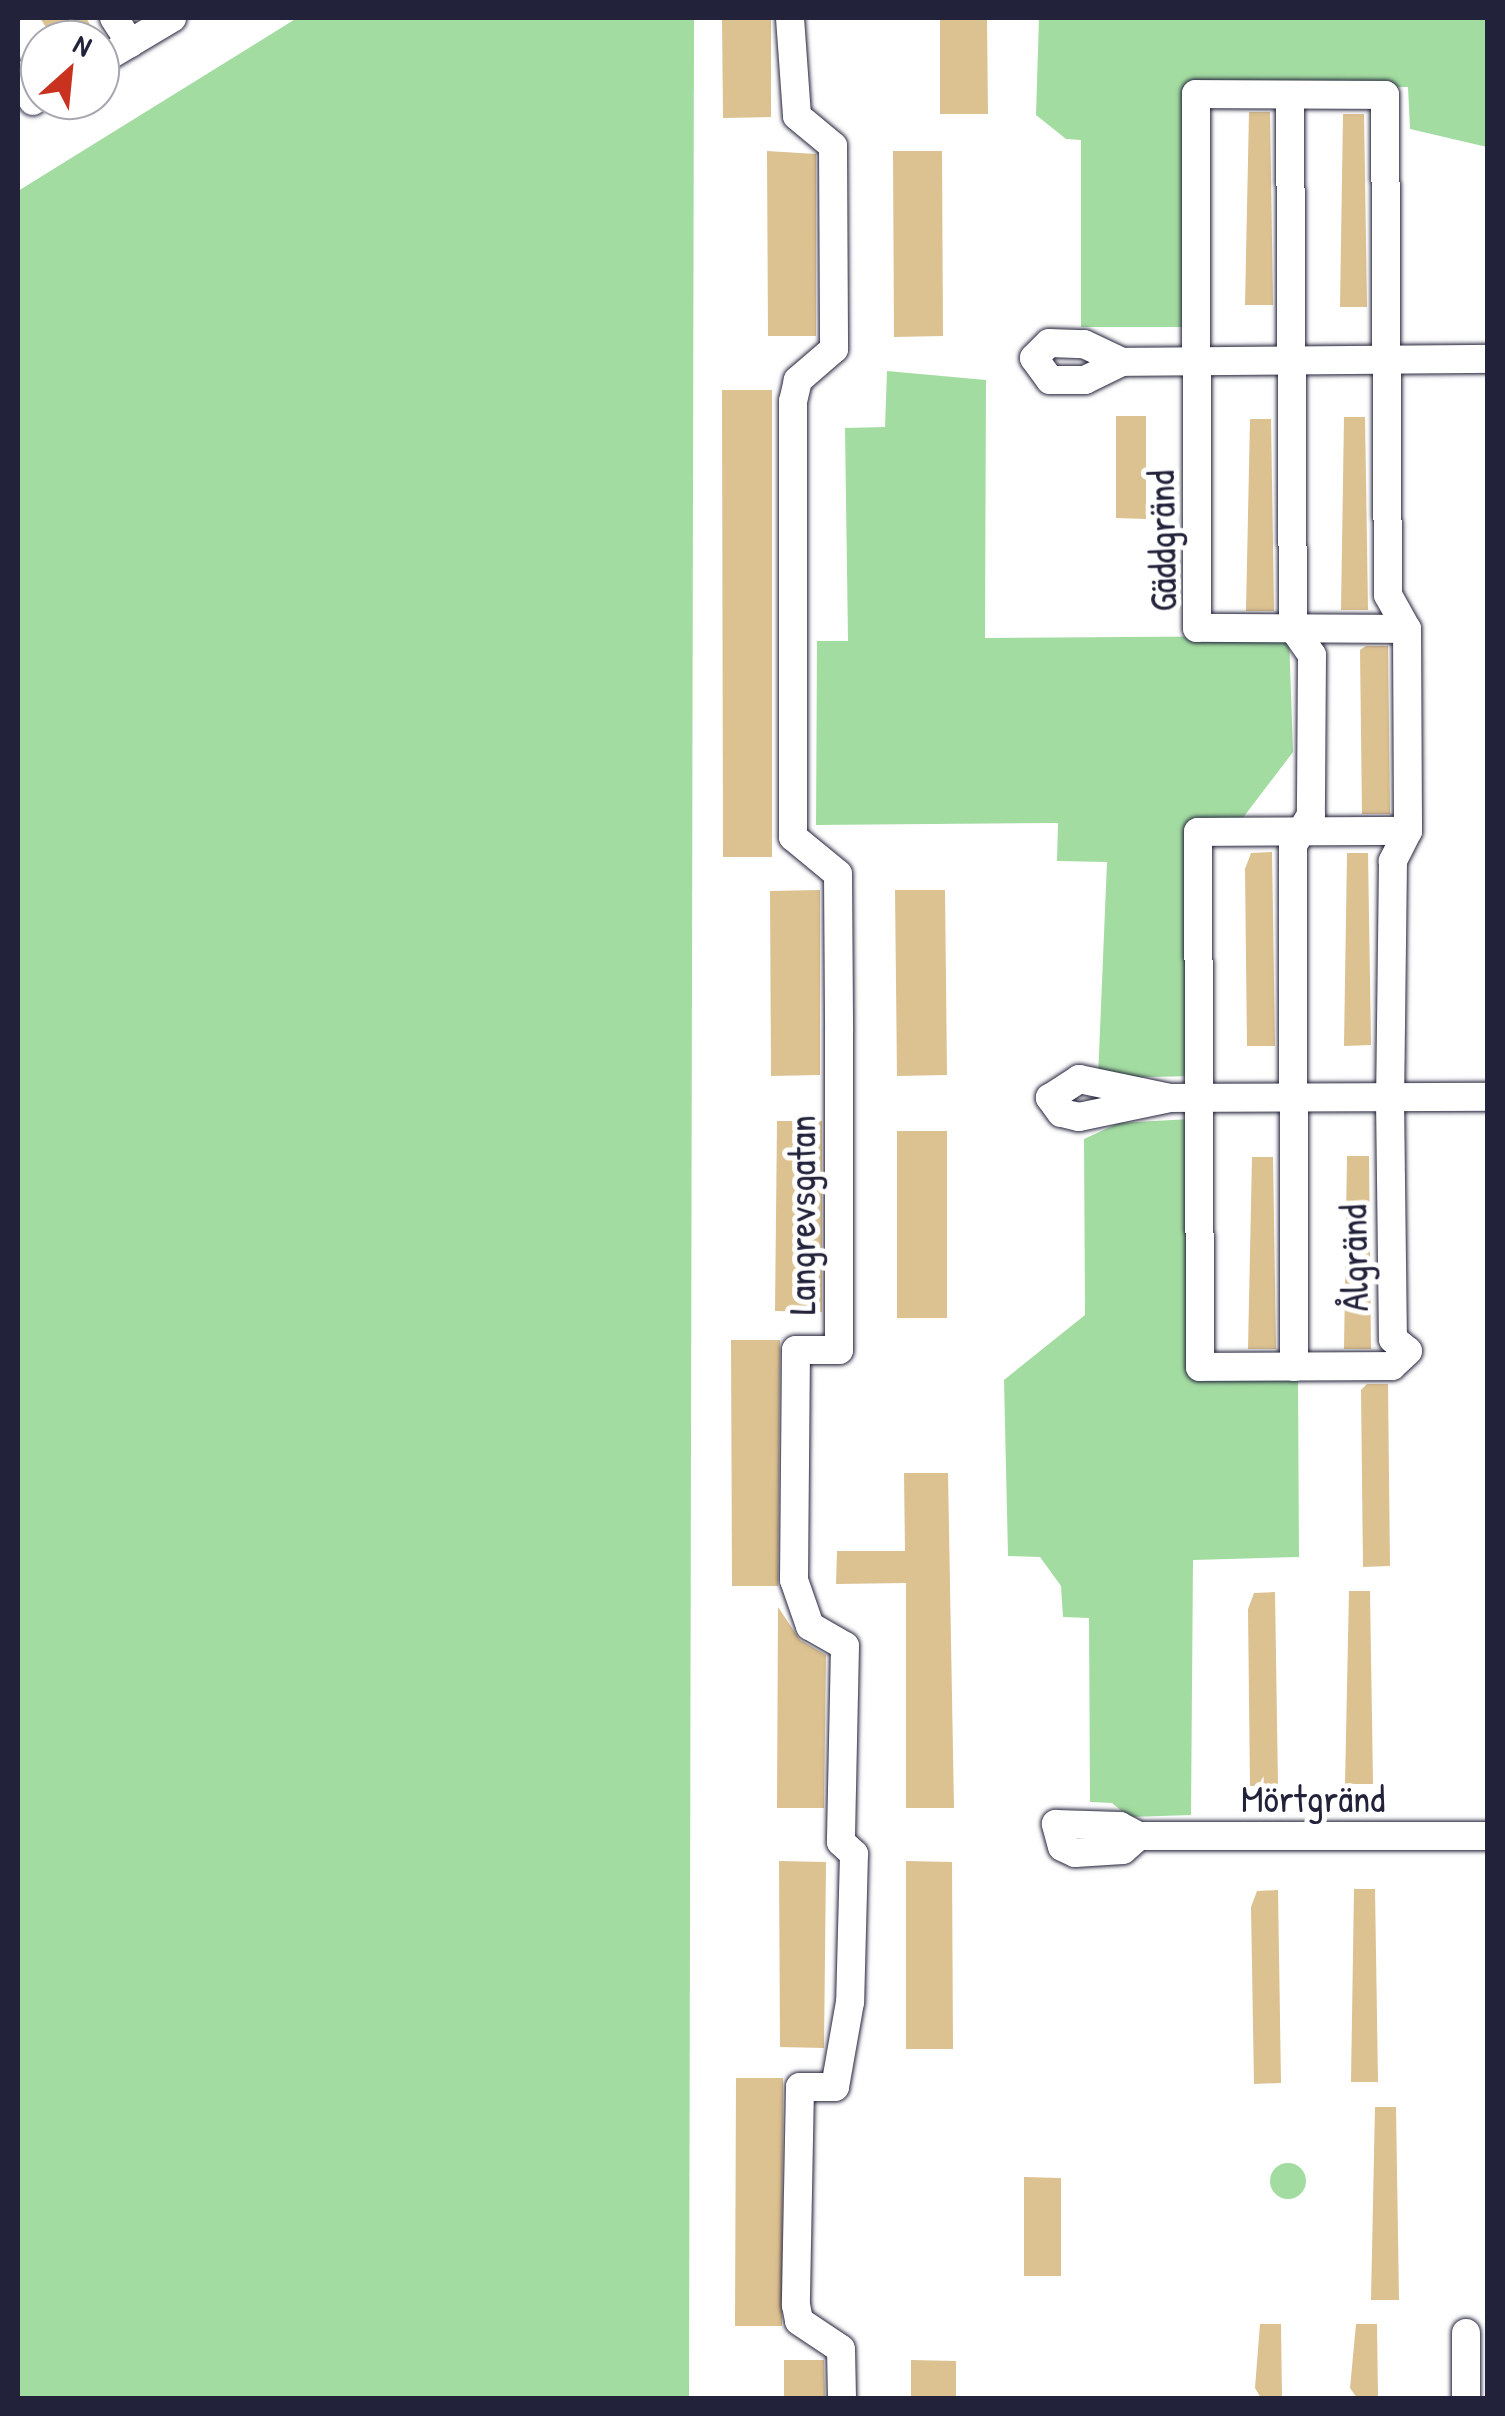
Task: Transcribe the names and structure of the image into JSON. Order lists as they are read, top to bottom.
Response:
{
  "streets": {
    "street": [
      "Gäddgränd",
      "Langrevsgatan",
      "Ålgränd",
      "Mörtgränd"
    ]
  },
  "crossings": [
    ["Gäddgränd", "Ålgränd"]
  ],
  "north": "top right"
}
